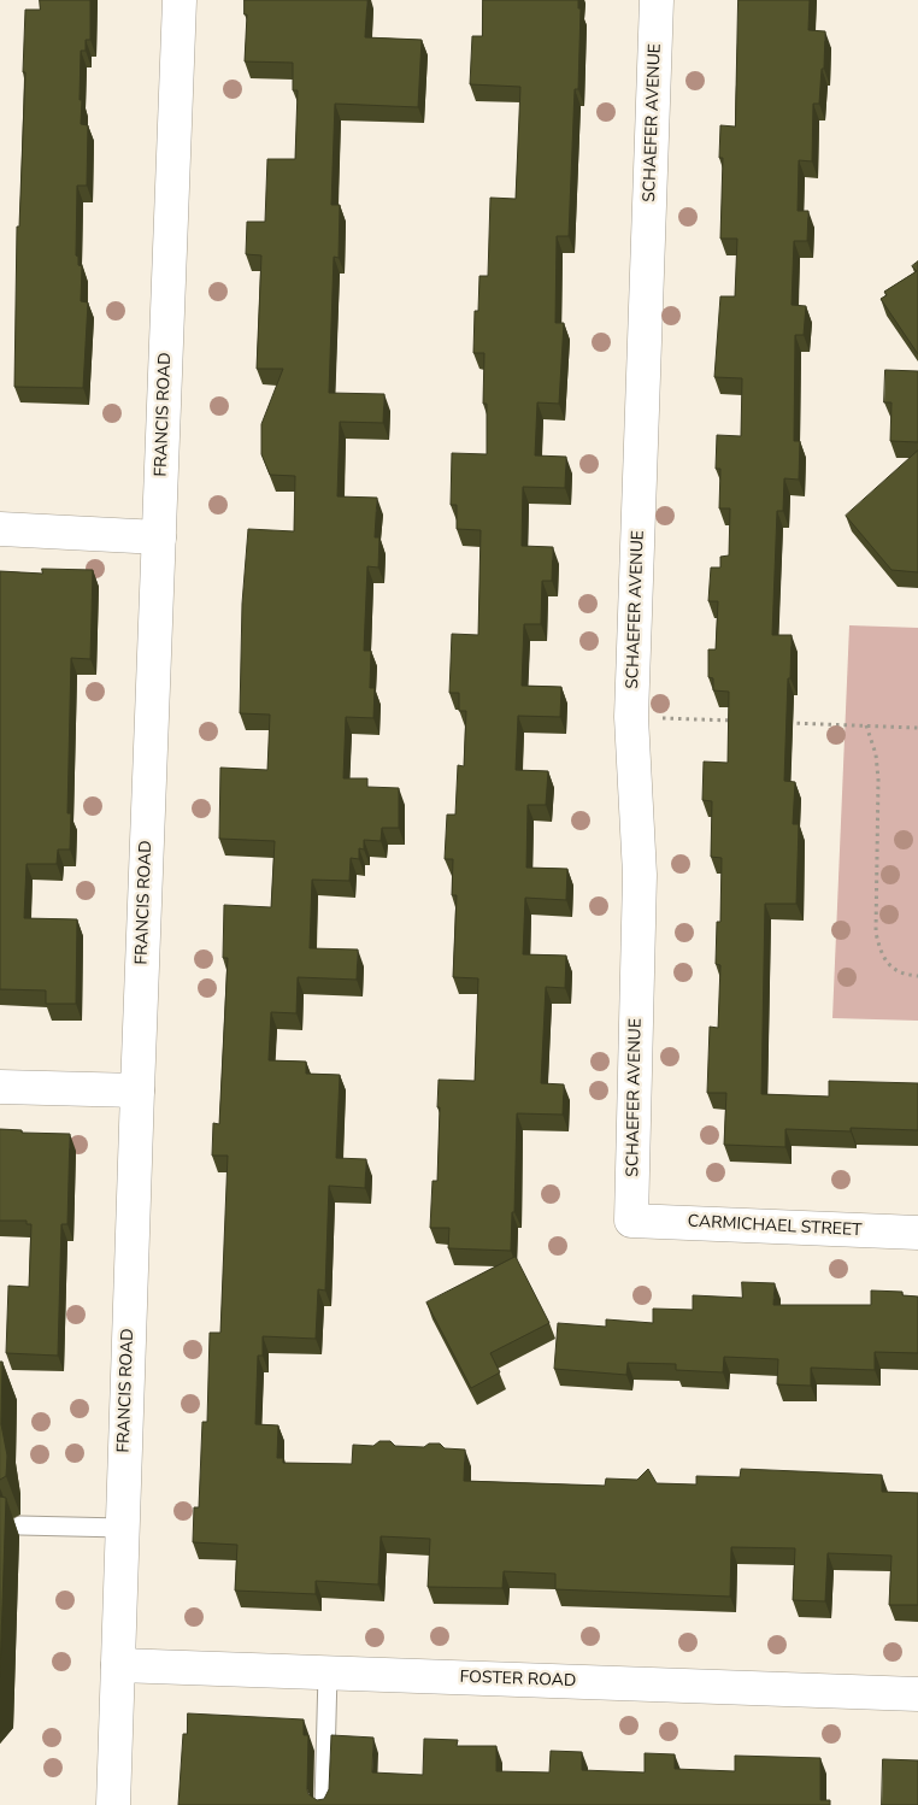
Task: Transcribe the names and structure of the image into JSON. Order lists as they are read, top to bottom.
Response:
{
  "streets": {
    "street": [
      "SCHAEFER AVENUE",
      "FRANCIS ROAD",
      "CARMICHAEL STREET",
      "FOSTER ROAD"
    ]
  },
  "crossings": [
    ["SCHAEFER AVENUE", "CARMICHAEL STREET"],
    ["FRANCIS ROAD", "FOSTER ROAD"]
  ]
}
